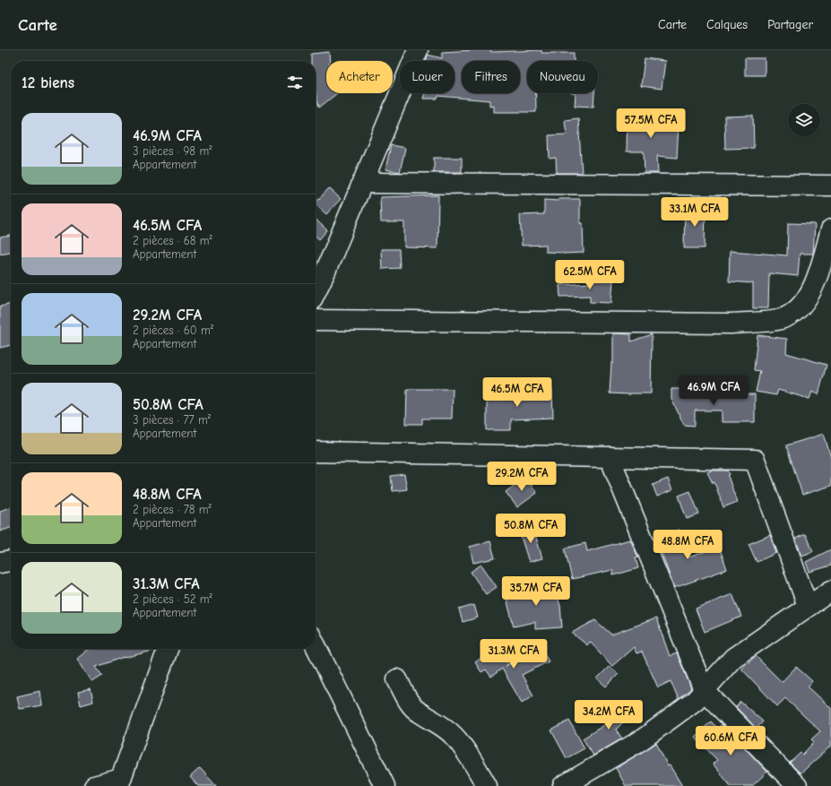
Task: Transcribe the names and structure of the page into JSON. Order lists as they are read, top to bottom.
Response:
{
  "page": {
    "header": "Carte",
    "nav": ["Carte", "Calques", "Partager"],
    "chip": [
      "Acheter",
      "Louer",
      "Filtres",
      "Nouveau"
    ],
    "heading": "12 biens",
    "list": [
      {
        "name": "46.9M CFA",
        "note": "3 pièces · 98 m² · Appartement"
      },
      {
        "name": "46.5M CFA",
        "note": "2 pièces · 68 m² · Appartement"
      },
      {
        "name": "29.2M CFA",
        "note": "2 pièces · 60 m² · Appartement"
      },
      {
        "name": "50.8M CFA",
        "note": "3 pièces · 77 m² · Appartement"
      },
      {
        "name": "48.8M CFA",
        "note": "2 pièces · 78 m² · Appartement"
      },
      {
        "name": "31.3M CFA",
        "note": "2 pièces · 52 m² · Appartement"
      }
    ],
    "price": [
      "57.5M CFA",
      "33.1M CFA",
      "62.5M CFA",
      "46.9M CFA",
      "46.5M CFA",
      "29.2M CFA",
      "50.8M CFA",
      "48.8M CFA",
      "35.7M CFA",
      "31.3M CFA",
      "34.2M CFA",
      "60.6M CFA"
    ]
  }
}
